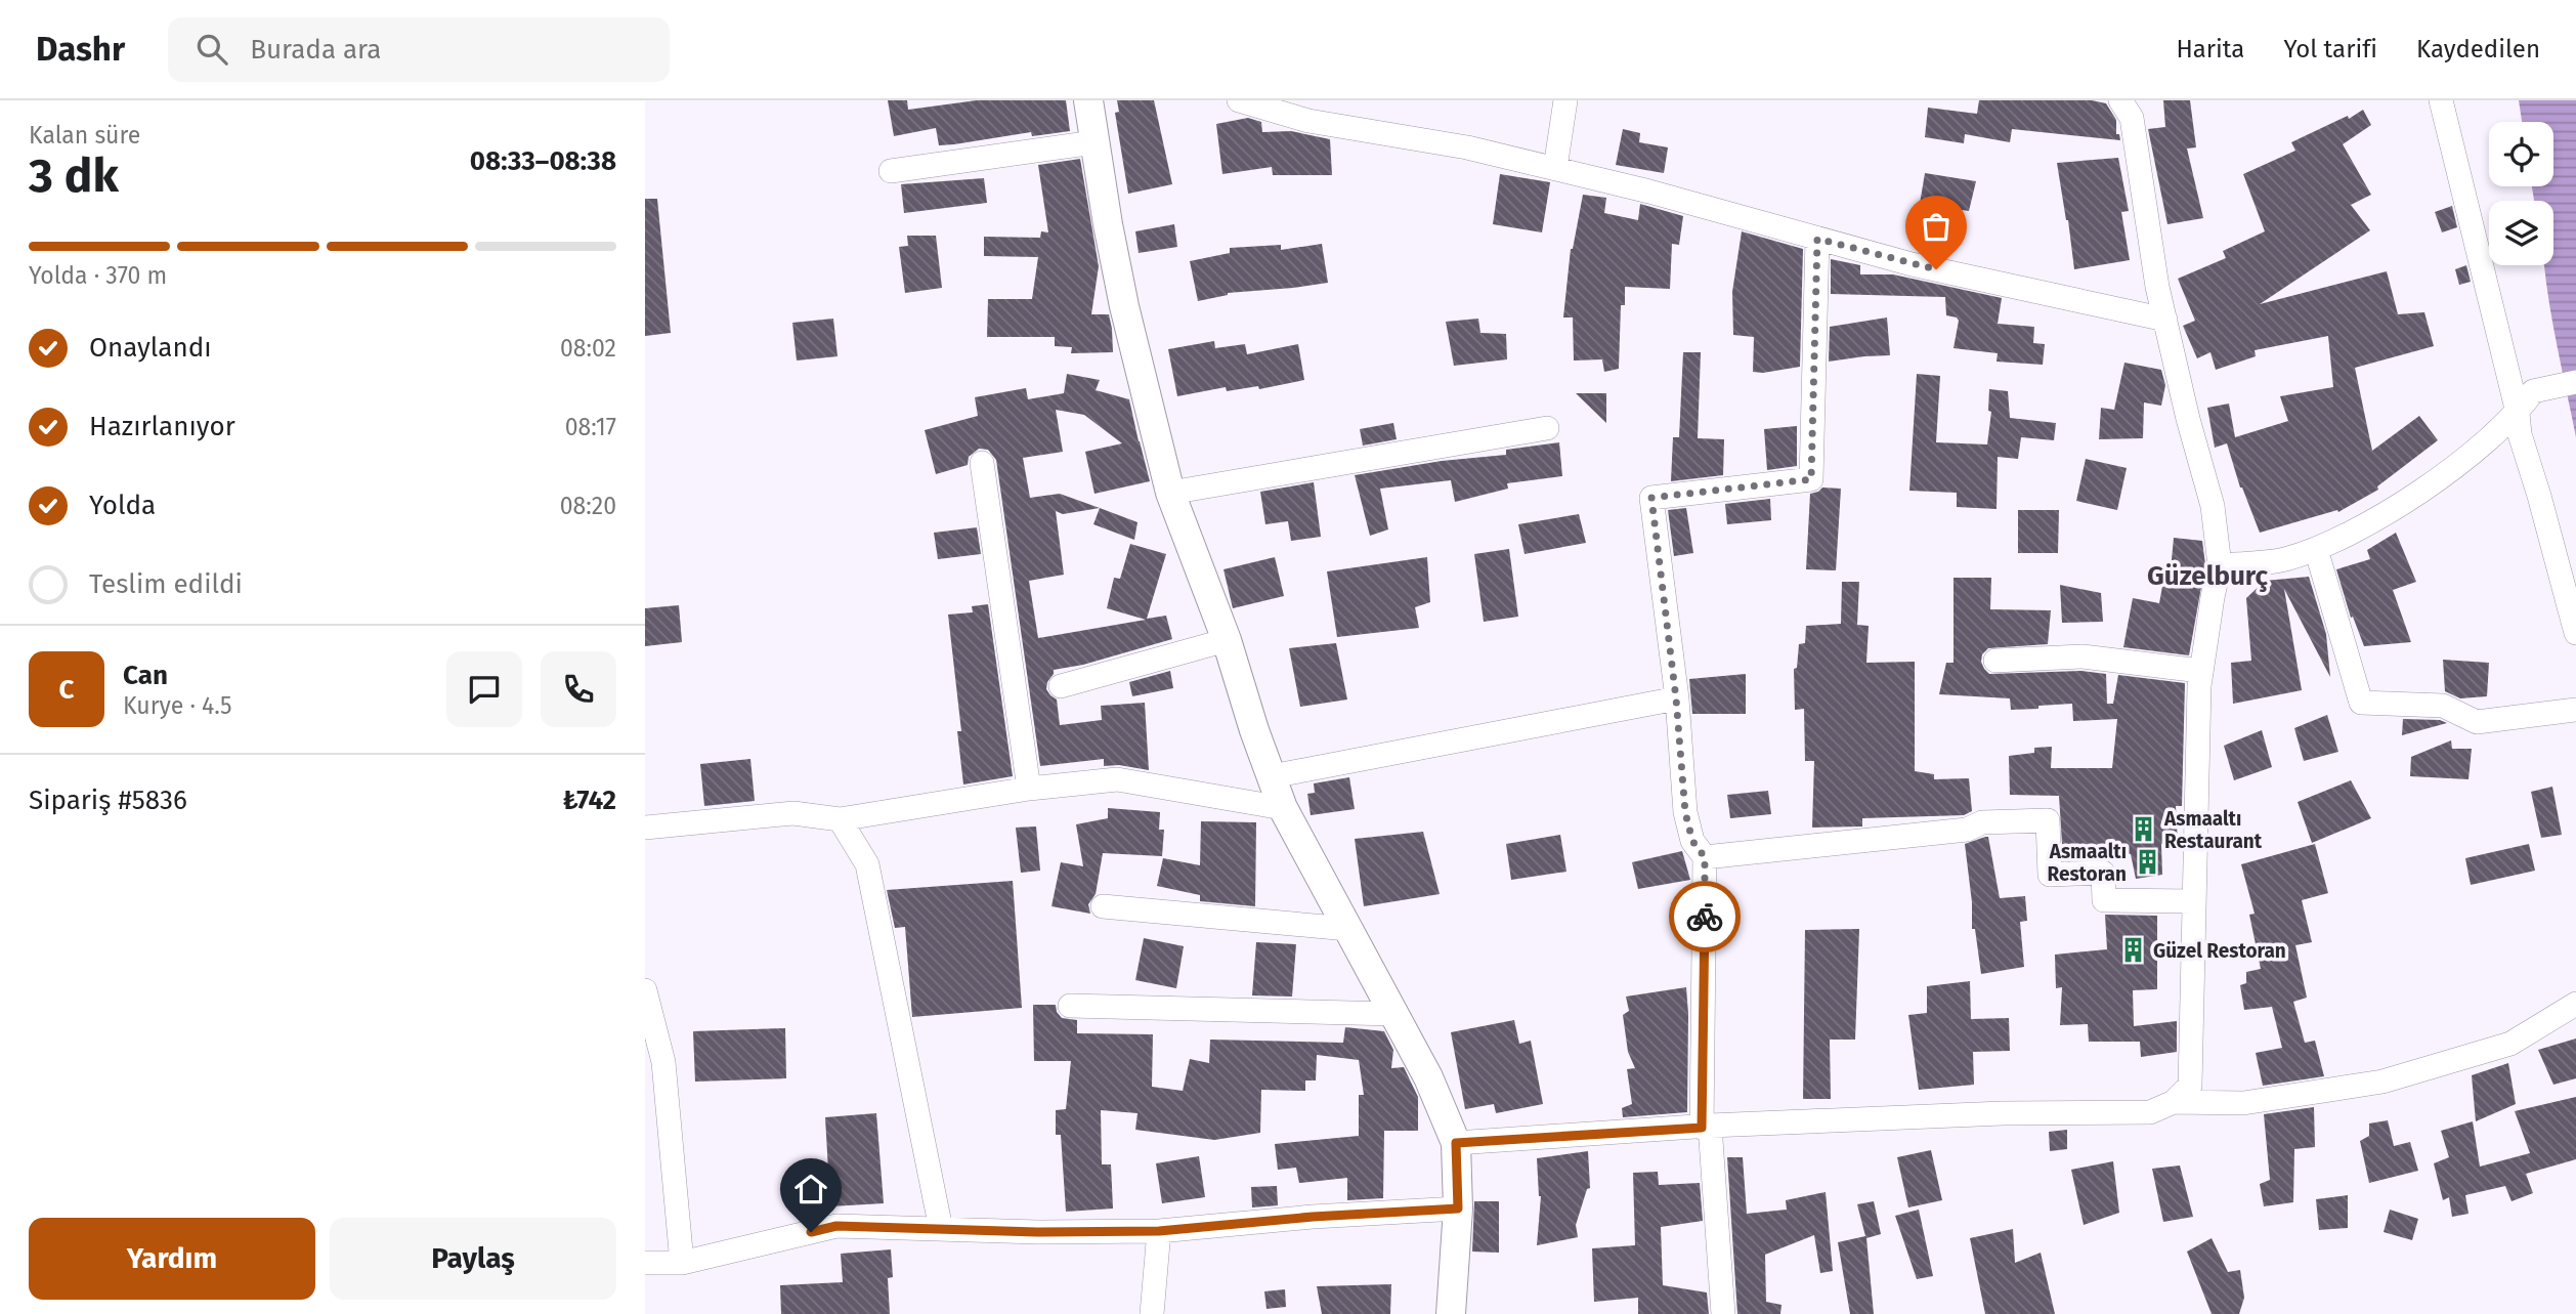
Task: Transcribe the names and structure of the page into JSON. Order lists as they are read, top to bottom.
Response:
{
  "districts": ["Güzelburç"],
  "places": {
    "building": ["Asmaaltı Restaurant", "Asmaaltı Restoran", "Güzel Restoran"]
  },
  "page": {
    "header": "Dashr",
    "search": "Burada ara",
    "nav": ["Harita", "Yol tarifi", "Kaydedilen"],
    "heading": ["3 dk", "Kalan süre", "08:33–08:38"],
    "panel": [
      "Can",
      "Kurye · 4.5",
      "Sipariş #5836",
      "₺742"
    ],
    "bar": "Yolda · 370 m",
    "list": [
      ["Onaylandı", "08:02"],
      ["Hazırlanıyor", "08:17"],
      ["Yolda", "08:20"],
      "Teslim edildi"
    ],
    "round": "C",
    "buttons": ["Yardım", "Paylaş"]
  }
}
